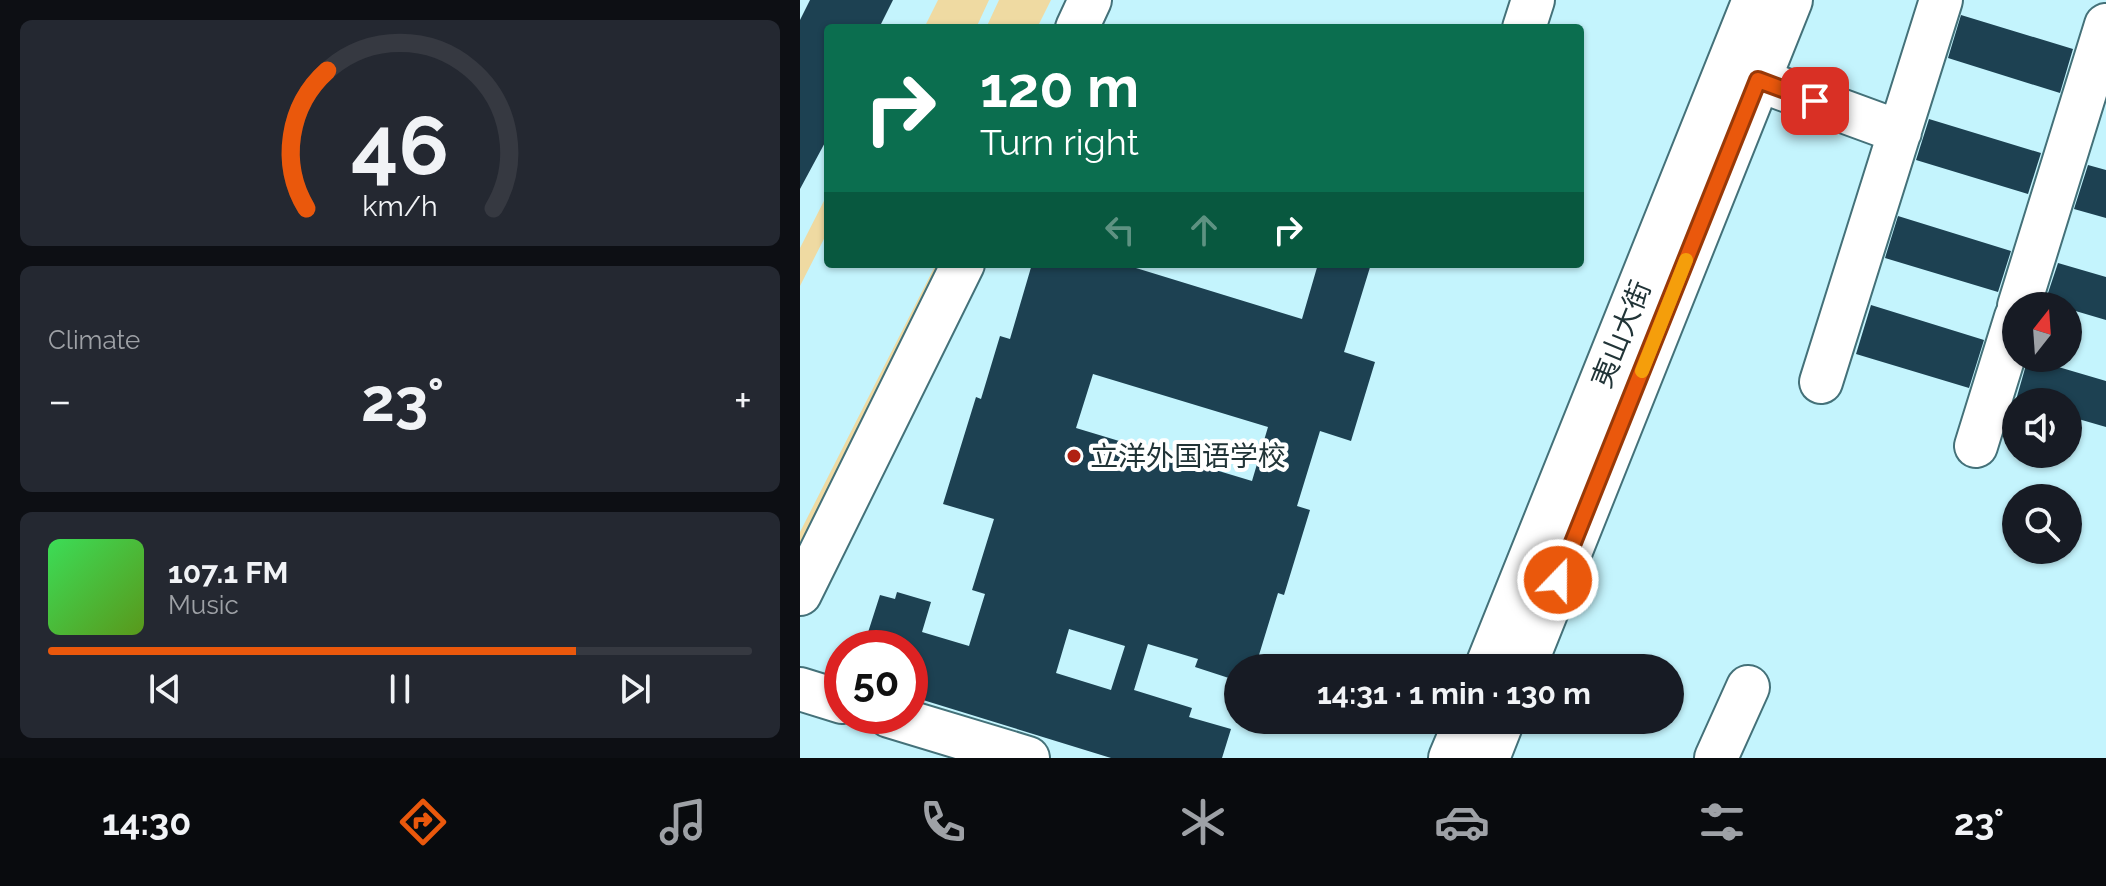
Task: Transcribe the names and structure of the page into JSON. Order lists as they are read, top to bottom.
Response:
{
  "streets": {
    "main road": ["夷山大街"]
  },
  "places": ["立洋外国语学校"],
  "north": "top",
  "page": {
    "turn": ["120 m", "Turn right"],
    "tile": "Climate",
    "heat": ["−", "23°", "+"],
    "song": ["107.1 FM", "Music"],
    "limit": "50",
    "trip": "14:31 · 1 min · 130 m",
    "tabs": ["14:30", "23°"],
    "gauge": ["46", "km/h"]
  }
}
